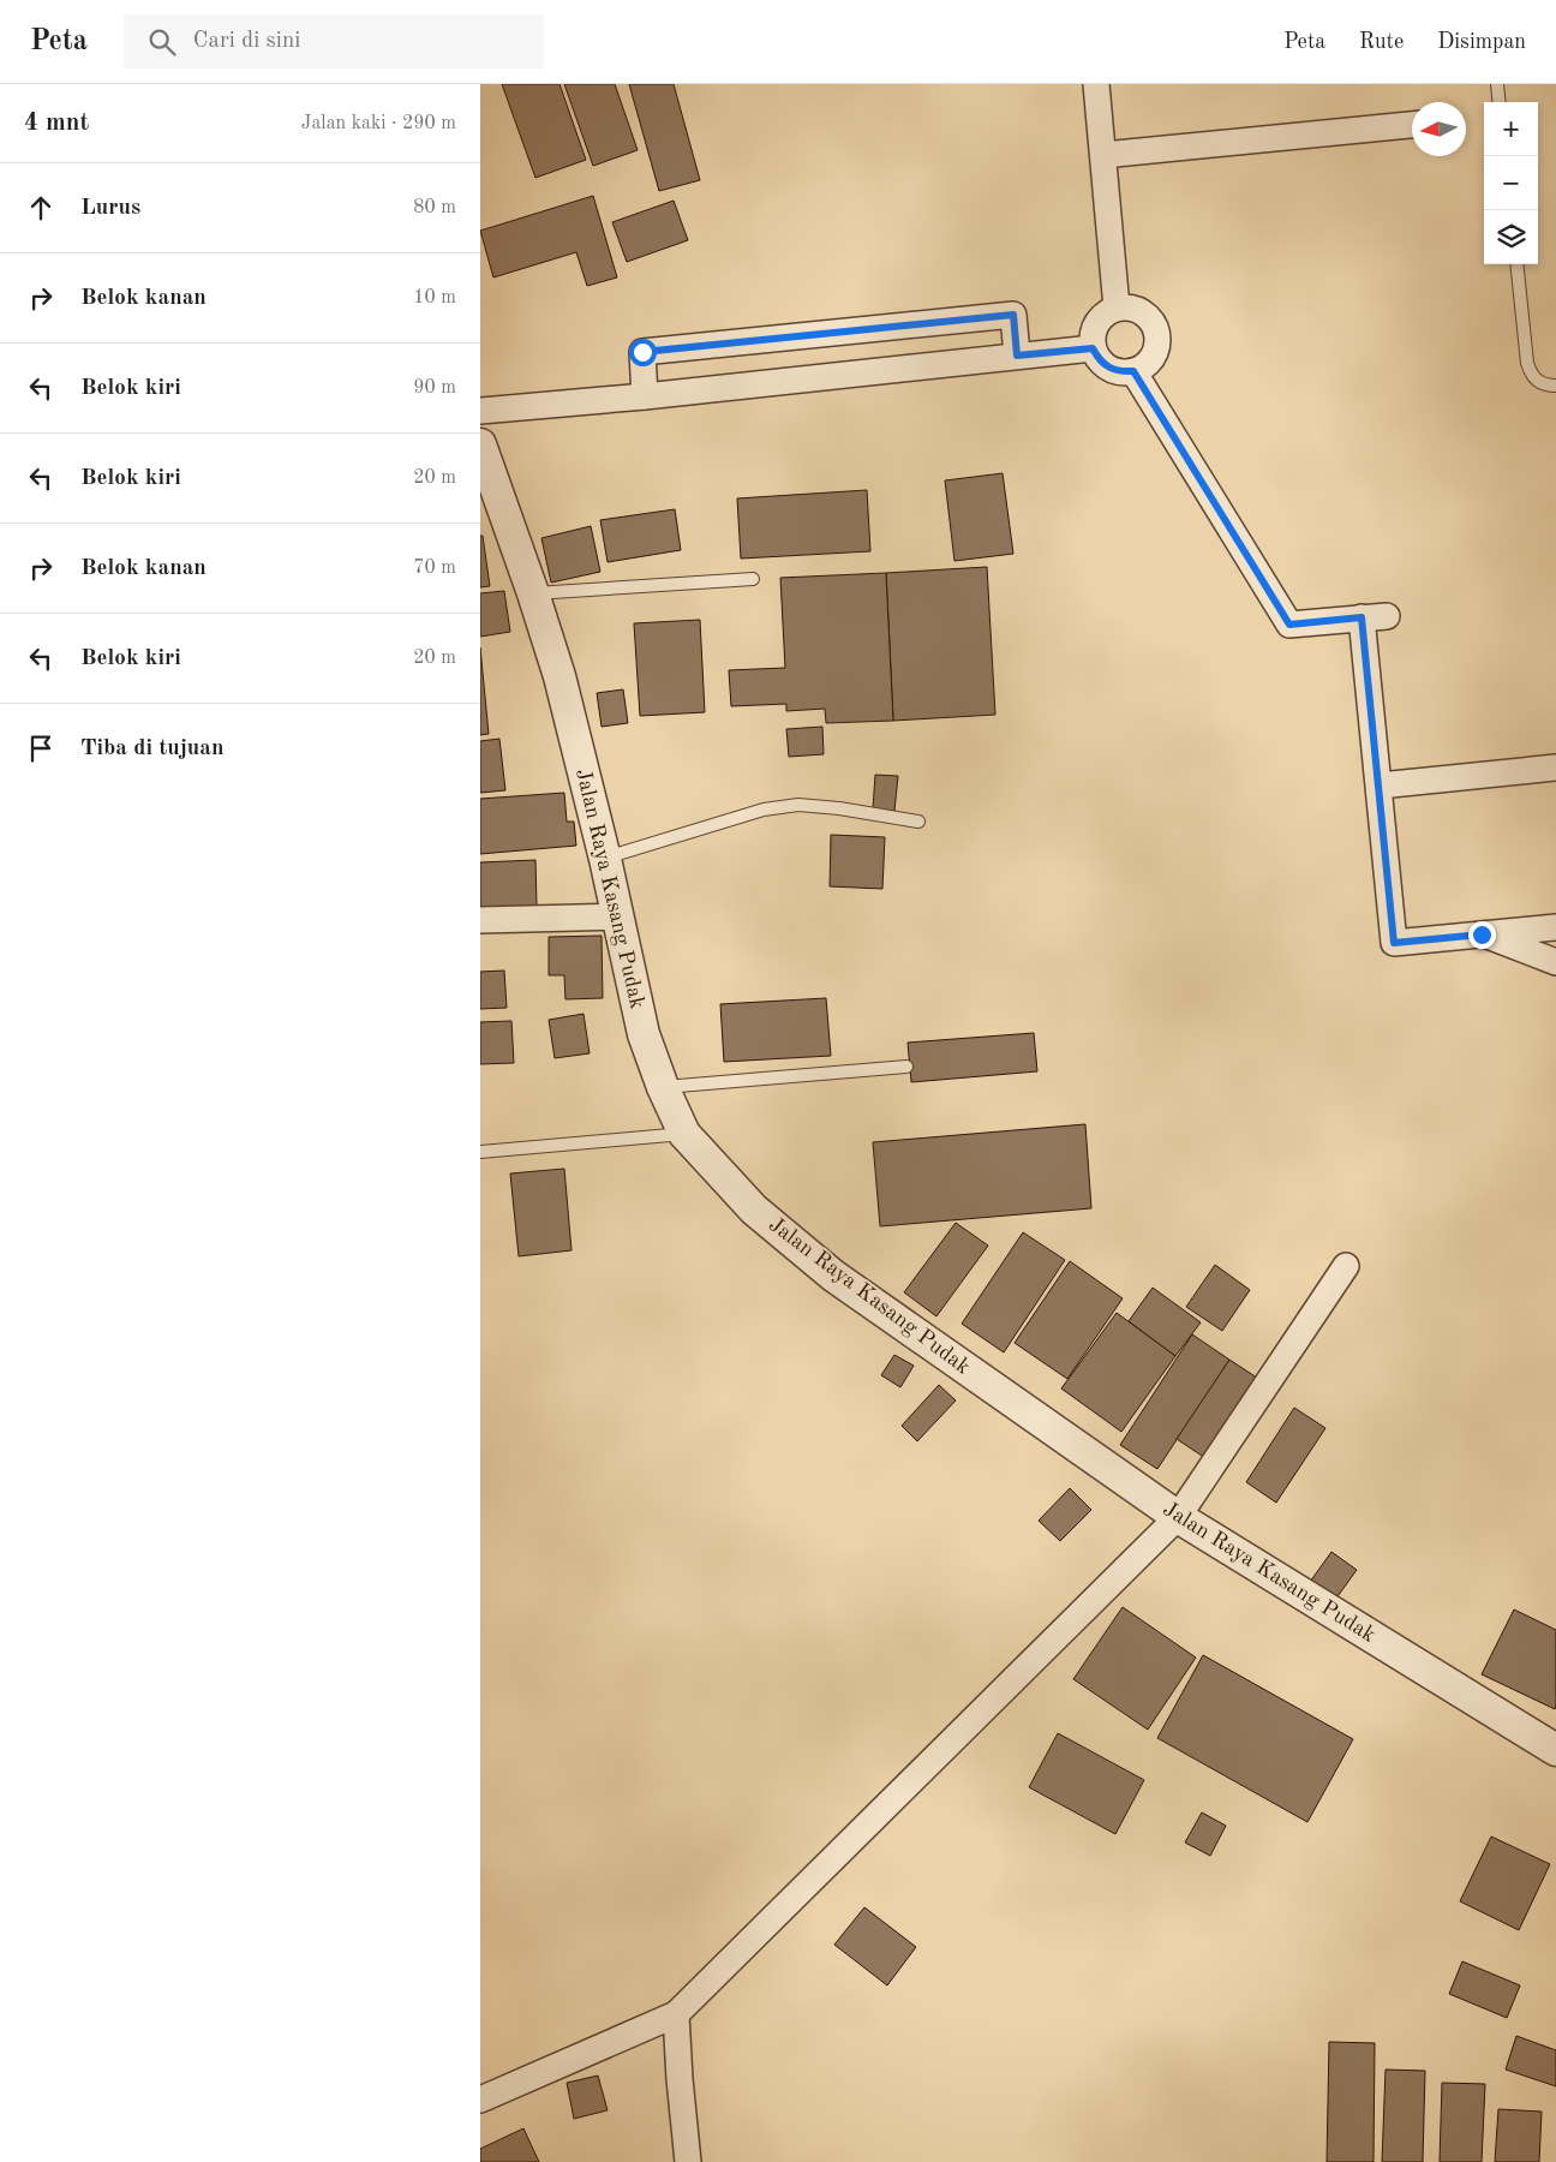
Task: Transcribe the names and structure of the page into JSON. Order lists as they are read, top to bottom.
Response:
{
  "streets": {
    "street": ["Jalan Raya Kasang Pudak"]
  },
  "north": "left",
  "page": {
    "header": "Peta",
    "search": "Cari di sini",
    "nav": ["Peta", "Rute", "Disimpan"],
    "heading": ["4 mnt", "Jalan kaki · 290 m"],
    "map_buttons": ["+", "−"],
    "list": [
      ["Lurus", "80 m"],
      ["Belok kanan", "10 m"],
      ["Belok kiri", "90 m"],
      ["Belok kiri", "20 m"],
      ["Belok kanan", "70 m"],
      ["Belok kiri", "20 m"],
      "Tiba di tujuan"
    ]
  }
}
